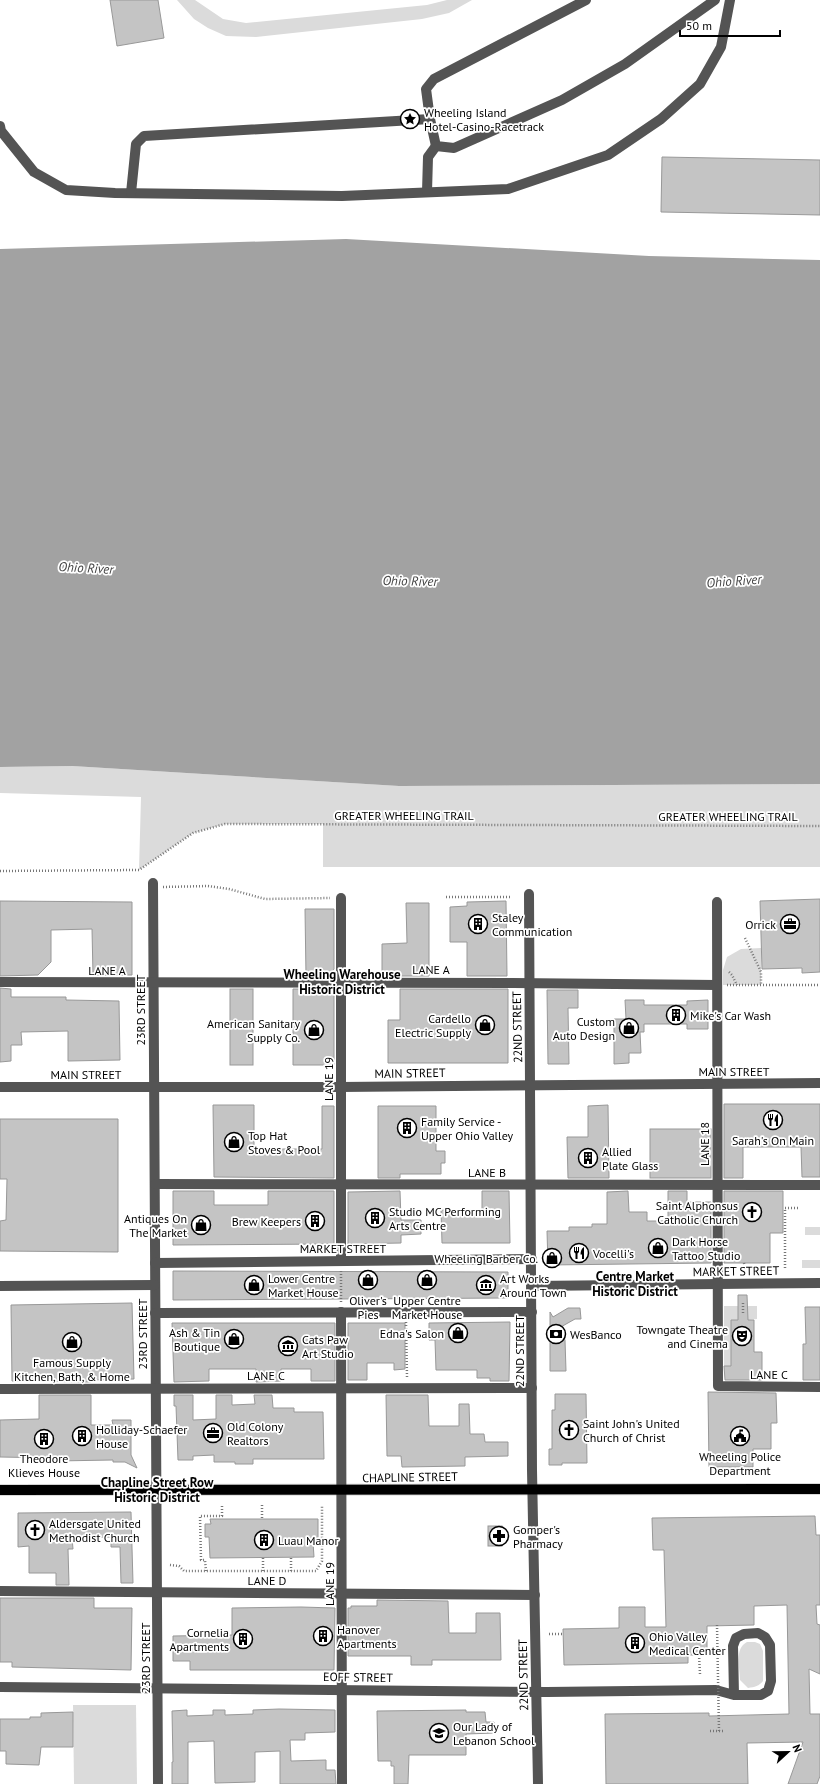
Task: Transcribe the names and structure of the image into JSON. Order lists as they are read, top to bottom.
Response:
{
  "streets": {
    "main road": ["CHAPLINE STREET"],
    "street": [
      "LANE A",
      "23RD STREET",
      "22ND STREET",
      "MAIN STREET",
      "LANE 19",
      "LANE 18",
      "LANE B",
      "MARKET STREET",
      "LANE C",
      "LANE D",
      "EOFF STREET"
    ],
    "path": ["GREATER WHEELING TRAIL"]
  },
  "crossings": [
    ["LANE A", "23RD STREET"],
    ["LANE A", "22ND STREET"],
    ["LANE A", "LANE 19"],
    ["LANE A", "LANE 18"],
    ["23RD STREET", "MAIN STREET"],
    ["23RD STREET", "LANE B"],
    ["23RD STREET", "MARKET STREET"],
    ["23RD STREET", "LANE C"],
    ["23RD STREET", "CHAPLINE STREET"],
    ["23RD STREET", "LANE D"],
    ["23RD STREET", "EOFF STREET"],
    ["22ND STREET", "MAIN STREET"],
    ["22ND STREET", "LANE B"],
    ["22ND STREET", "MARKET STREET"],
    ["22ND STREET", "LANE C"],
    ["22ND STREET", "CHAPLINE STREET"],
    ["22ND STREET", "LANE D"],
    ["22ND STREET", "EOFF STREET"],
    ["MAIN STREET", "LANE 19"],
    ["MAIN STREET", "LANE 18"],
    ["LANE 19", "LANE B"],
    ["LANE 19", "MARKET STREET"],
    ["LANE 19", "LANE C"],
    ["LANE 19", "CHAPLINE STREET"],
    ["LANE 19", "LANE D"],
    ["LANE 19", "EOFF STREET"],
    ["LANE 18", "LANE B"],
    ["LANE 18", "MARKET STREET"],
    ["LANE 18", "LANE C"]
  ],
  "districts": ["Wheeling Warehouse Historic District", "Centre Market Historic District", "Chapline Street Row Historic District"],
  "water": ["Ohio River"],
  "places": {
    "place": ["Wheeling Island Hotel-Casino-Racetrack"],
    "building": [
      "Staley Communication",
      "Mike's Car Wash",
      "Family Service - Upper Ohio Valley",
      "Allied Plate Glass",
      "Studio MC Performing Arts Centre",
      "Brew Keepers",
      "Holliday-Schaefer House",
      "Theodore Klieves House",
      "Luau Manor",
      "Hanover Apartments",
      "Cornelia Apartments",
      "Ohio Valley Medical Center"
    ],
    "office": ["Orrick", "Old Colony Realtors"],
    "shop": [
      "Cardello Electric Supply",
      "Custom Auto Design",
      "American Sanitary Supply Co.",
      "Top Hat Stoves & Pool",
      "Antiques On The Market",
      "Dark Horse Tattoo Studio",
      "Wheeling Barber Co.",
      "Oliver's Pies",
      "Upper Centre Market House",
      "Lower Centre Market House",
      "Edna's Salon",
      "Ash & Tin Boutique",
      "Famous Supply Kitchen, Bath, & Home"
    ],
    "restaurant": ["Sarah's On Main", "Vocelli's"],
    "church": ["Saint Alphonsus Catholic Church", "Saint John's United Church of Christ", "Aldersgate United Methodist Church"],
    "museum": ["Art Works Around Town", "Cats Paw Art Studio"],
    "bank": ["WesBanco"],
    "theatre": ["Towngate Theatre and Cinema"],
    "public building": ["Wheeling Police Department"],
    "pharmacy": ["Gomper's Pharmacy"],
    "school or university": ["Our Lady of Lebanon School"]
  },
  "scale_bar": "50 m",
  "north": "right"
}
